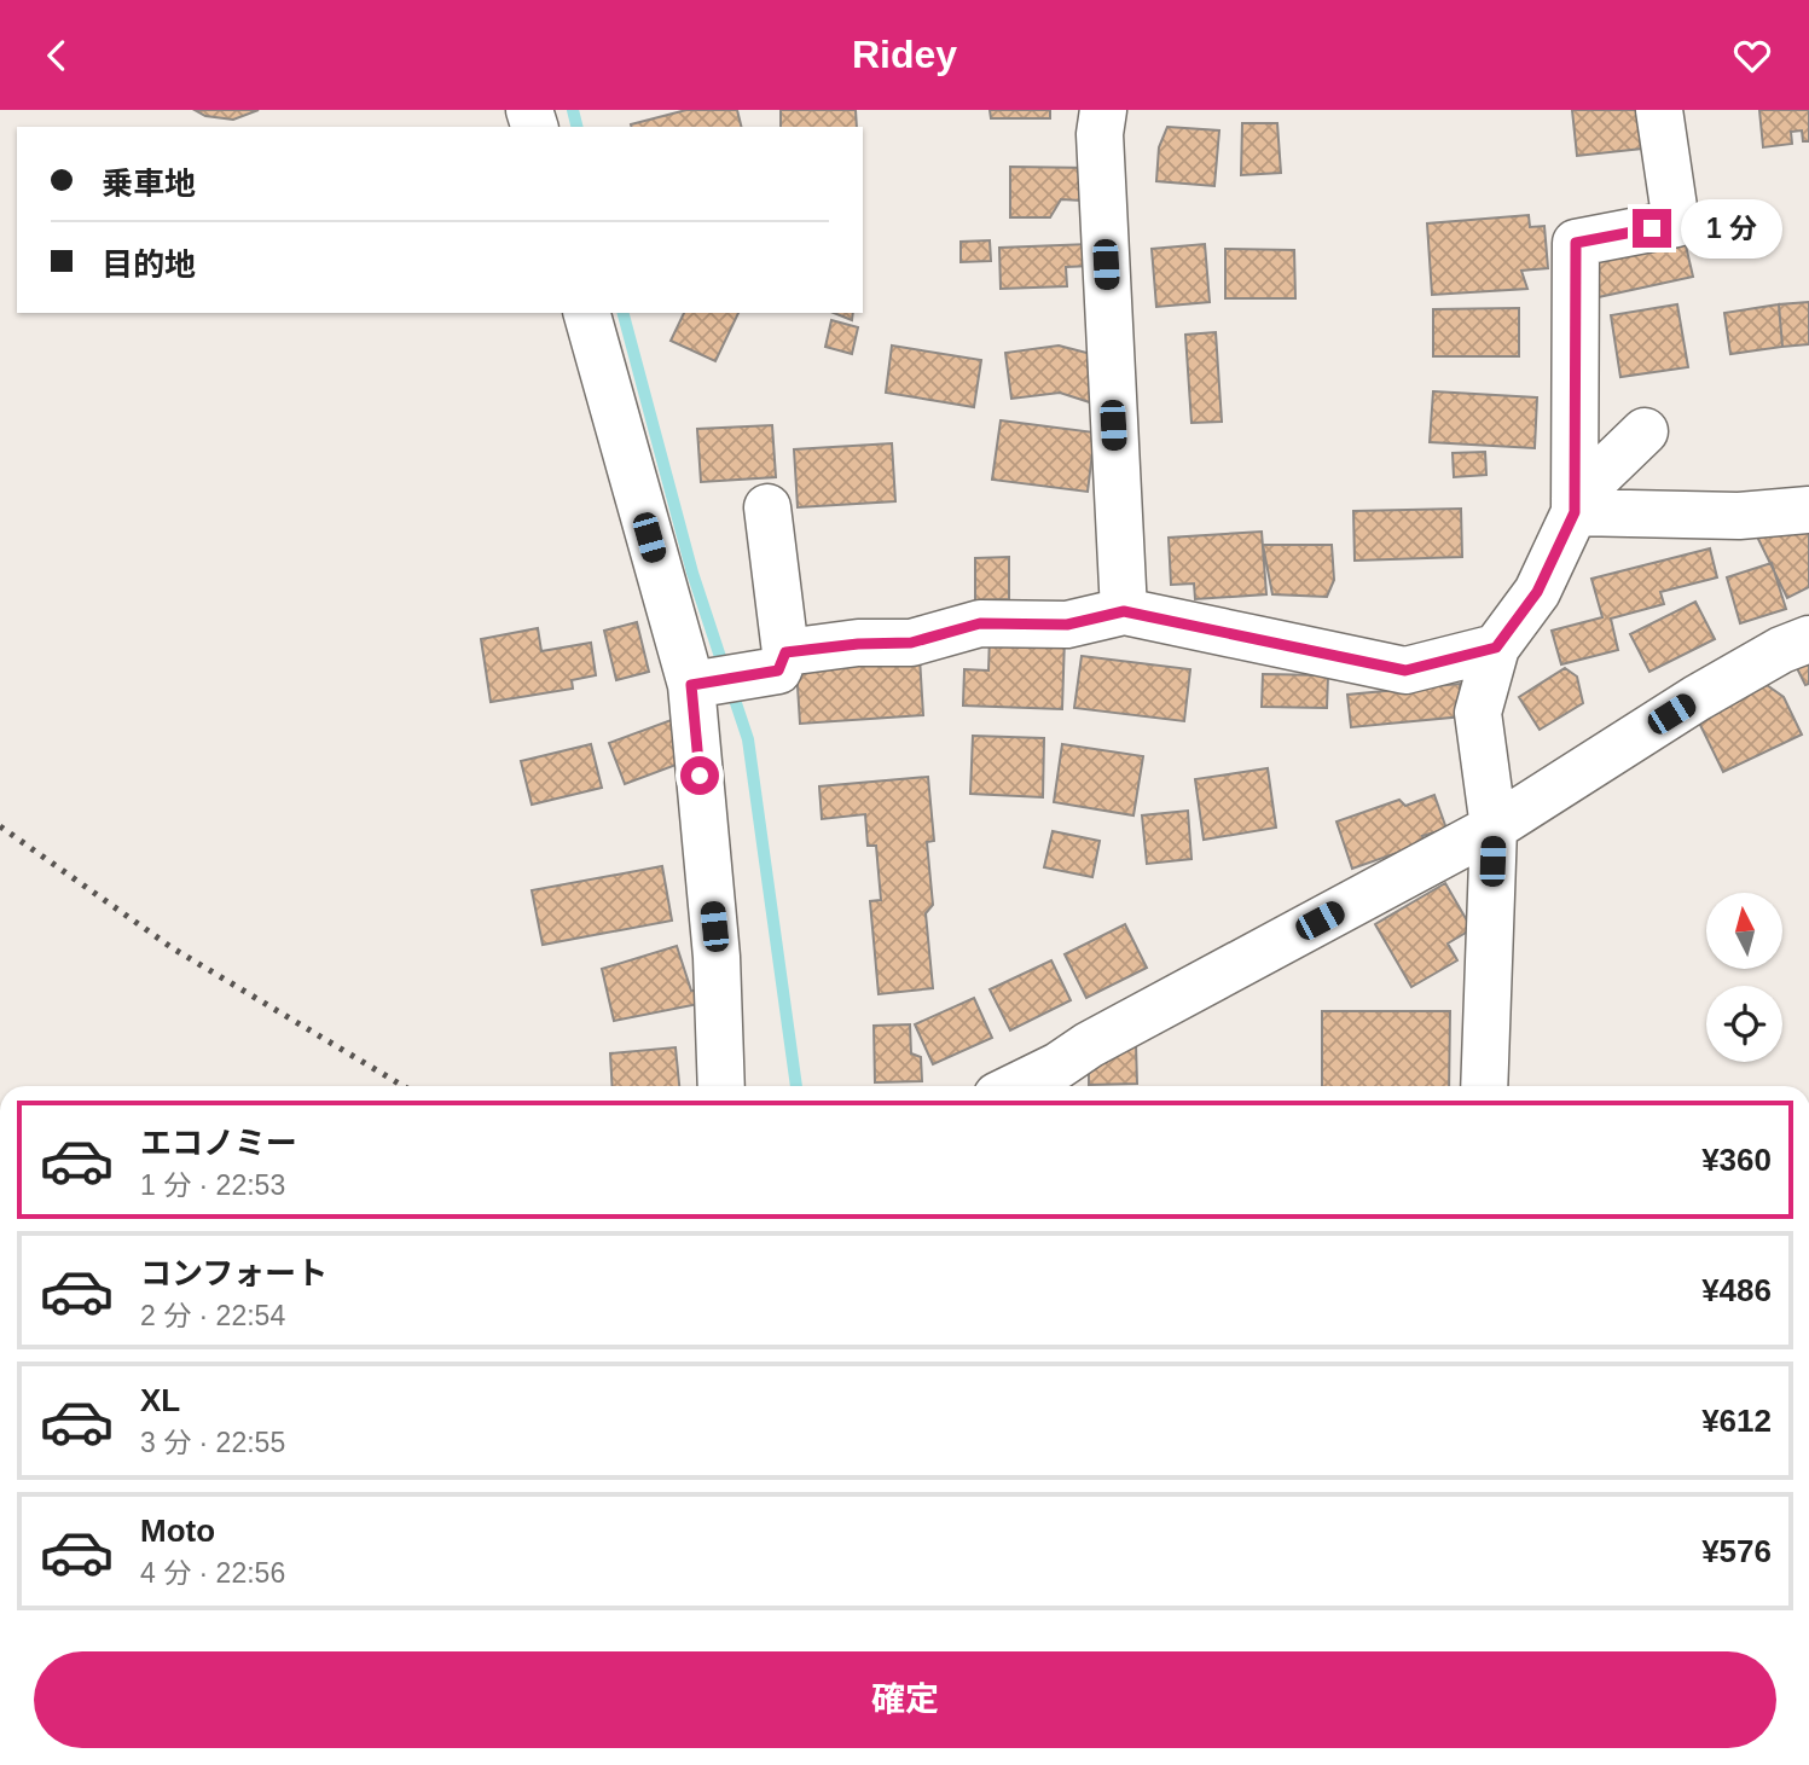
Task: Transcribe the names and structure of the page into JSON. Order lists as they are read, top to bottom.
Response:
{
  "north": "top",
  "page": {
    "header": "Ridey",
    "banner": ["乗車地", "目的地"],
    "bubble": "1 分",
    "list": [
      {
        "name": "エコノミー",
        "note": "1 分 · 22:53",
        "value": "¥360"
      },
      {
        "name": "コンフォート",
        "note": "2 分 · 22:54",
        "value": "¥486"
      },
      {
        "name": "XL",
        "note": "3 分 · 22:55",
        "value": "¥612"
      },
      {
        "name": "Moto",
        "note": "4 分 · 22:56",
        "value": "¥576"
      }
    ],
    "buttons": "確定"
  }
}
